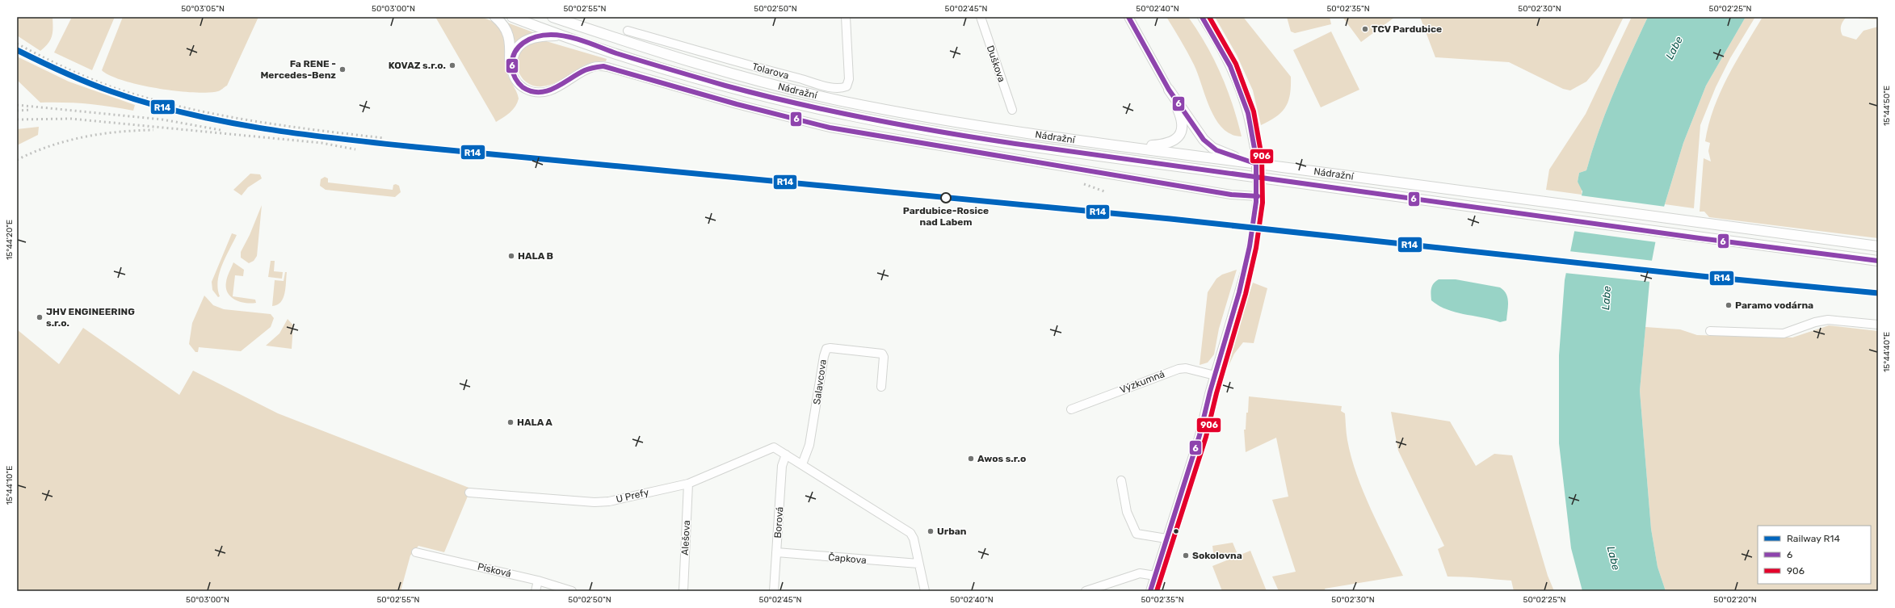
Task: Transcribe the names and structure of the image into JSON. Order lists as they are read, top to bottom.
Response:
{
  "streets": {
    "main road": ["Nádražní"],
    "street": [
      "Duškova",
      "Tolarova",
      "Salavcova",
      "Výzkumná",
      "U Prefy",
      "Borová",
      "Alešova",
      "Čapkova",
      "Písková"
    ]
  },
  "crossings": [
    ["U Prefy", "Borová"],
    ["U Prefy", "Alešova"],
    ["Borová", "Čapkova"]
  ],
  "water": ["Labe"],
  "places": [
    "TCV Pardubice",
    "KOVAZ s.r.o.",
    "Fa RENE - Mercedes-Benz",
    "Pardubice-Rosice nad Labem",
    "HALA B",
    "Paramo vodárna",
    "JHV ENGINEERING s.r.o.",
    "HALA A",
    "Awos s.r.o",
    "Urban",
    "Sokolovna"
  ],
  "lines": ["transit line 6", "transit line 906", "rail line R14"],
  "legend": ["Railway R14", "6", "906"],
  "coordinates": [
    "50°03'05\"N",
    "50°03'00\"N",
    "50°02'55\"N",
    "50°02'50\"N",
    "50°02'45\"N",
    "50°02'40\"N",
    "50°02'35\"N",
    "50°02'30\"N",
    "50°02'25\"N",
    "15°44'50\"E",
    "15°44'20\"E",
    "15°44'40\"E",
    "15°44'10\"E",
    "50°02'20\"N"
  ]
}
